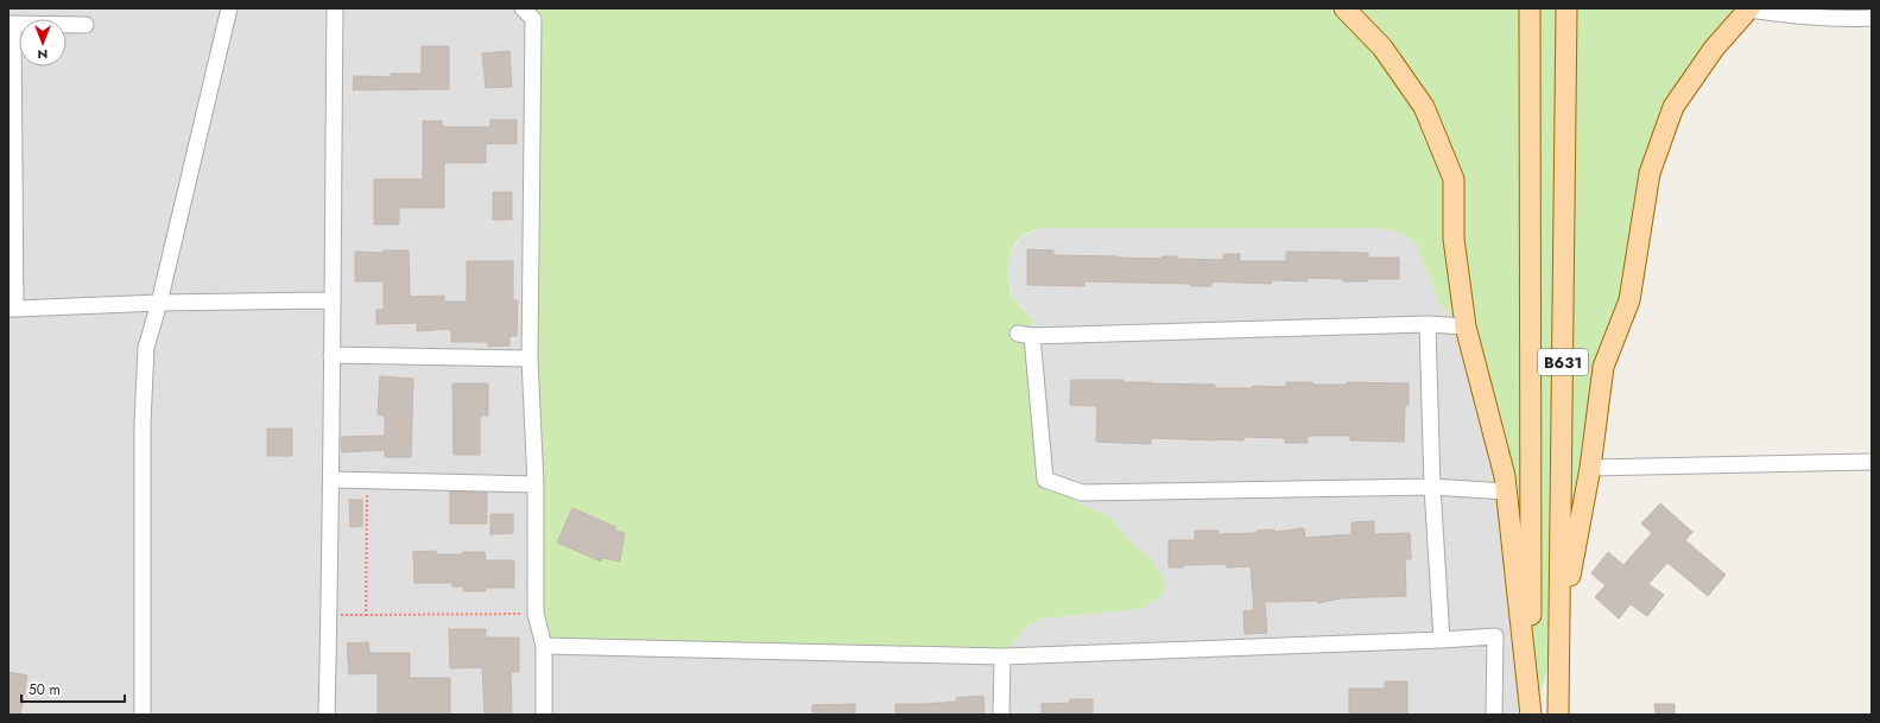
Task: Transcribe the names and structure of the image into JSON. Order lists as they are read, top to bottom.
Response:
{
  "streets": {
    "main road": ["B631"]
  },
  "scale_bar": "50 m",
  "north": "bottom"
}
